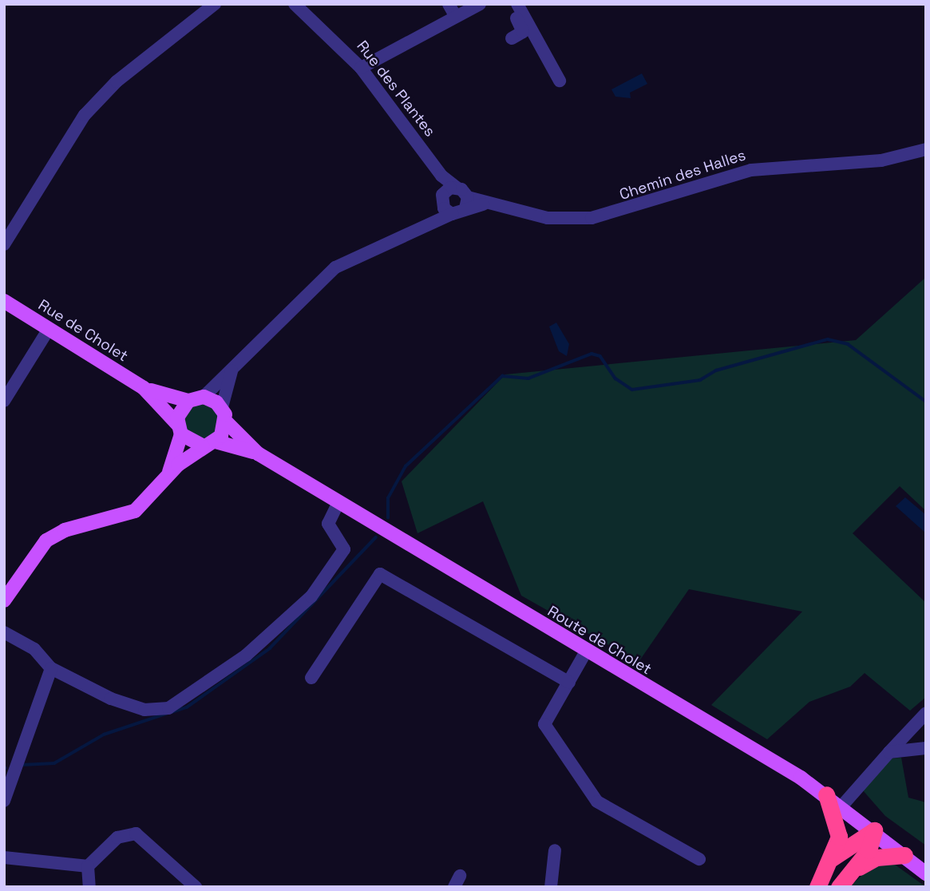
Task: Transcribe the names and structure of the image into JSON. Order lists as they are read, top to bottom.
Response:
{
  "streets": {
    "main road": ["Rue de Cholet", "Route de Cholet"],
    "street": ["Rue des Plantes", "Chemin des Halles"]
  },
  "crossings": [
    ["Rue des Plantes", "Chemin des Halles"],
    ["Rue de Cholet", "Route de Cholet"]
  ]
}
